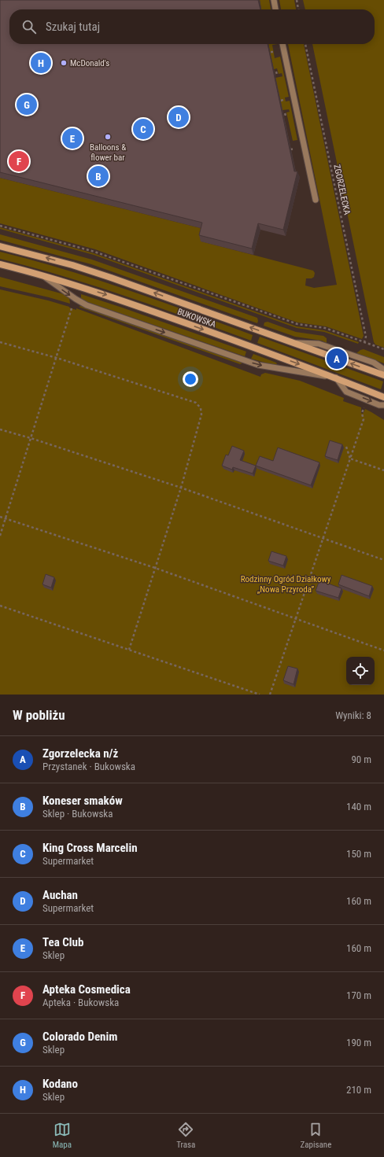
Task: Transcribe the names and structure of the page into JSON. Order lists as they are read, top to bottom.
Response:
{
  "streets": {
    "main road": ["BUKOWSKA"],
    "path": ["ZGORZELECKA"]
  },
  "parks": ["Rodzinny Ogród Działkowy „Nowa Przyroda”"],
  "places": ["McDonald's", "Balloons & flower bar"],
  "page": {
    "search": "Szukaj tutaj",
    "pins": [
      "H",
      "G",
      "D",
      "C",
      "E",
      "F",
      "B",
      "A"
    ],
    "heading": ["W pobliżu", "Wyniki: 8"],
    "list": [
      {
        "mark": "A",
        "name": "Zgorzelecka n/ż",
        "note": "Przystanek · Bukowska",
        "value": "90 m"
      },
      {
        "mark": "B",
        "name": "Koneser smaków",
        "note": "Sklep · Bukowska",
        "value": "140 m"
      },
      {
        "mark": "C",
        "name": "King Cross Marcelin",
        "note": "Supermarket",
        "value": "150 m"
      },
      {
        "mark": "D",
        "name": "Auchan",
        "note": "Supermarket",
        "value": "160 m"
      },
      {
        "mark": "E",
        "name": "Tea Club",
        "note": "Sklep",
        "value": "160 m"
      },
      {
        "mark": "F",
        "name": "Apteka Cosmedica",
        "note": "Apteka · Bukowska",
        "value": "170 m"
      },
      {
        "mark": "G",
        "name": "Colorado Denim",
        "note": "Sklep",
        "value": "190 m"
      },
      {
        "mark": "H",
        "name": "Kodano",
        "note": "Sklep",
        "value": "210 m"
      }
    ],
    "nav": ["Mapa", "Trasa", "Zapisane"]
  }
}
